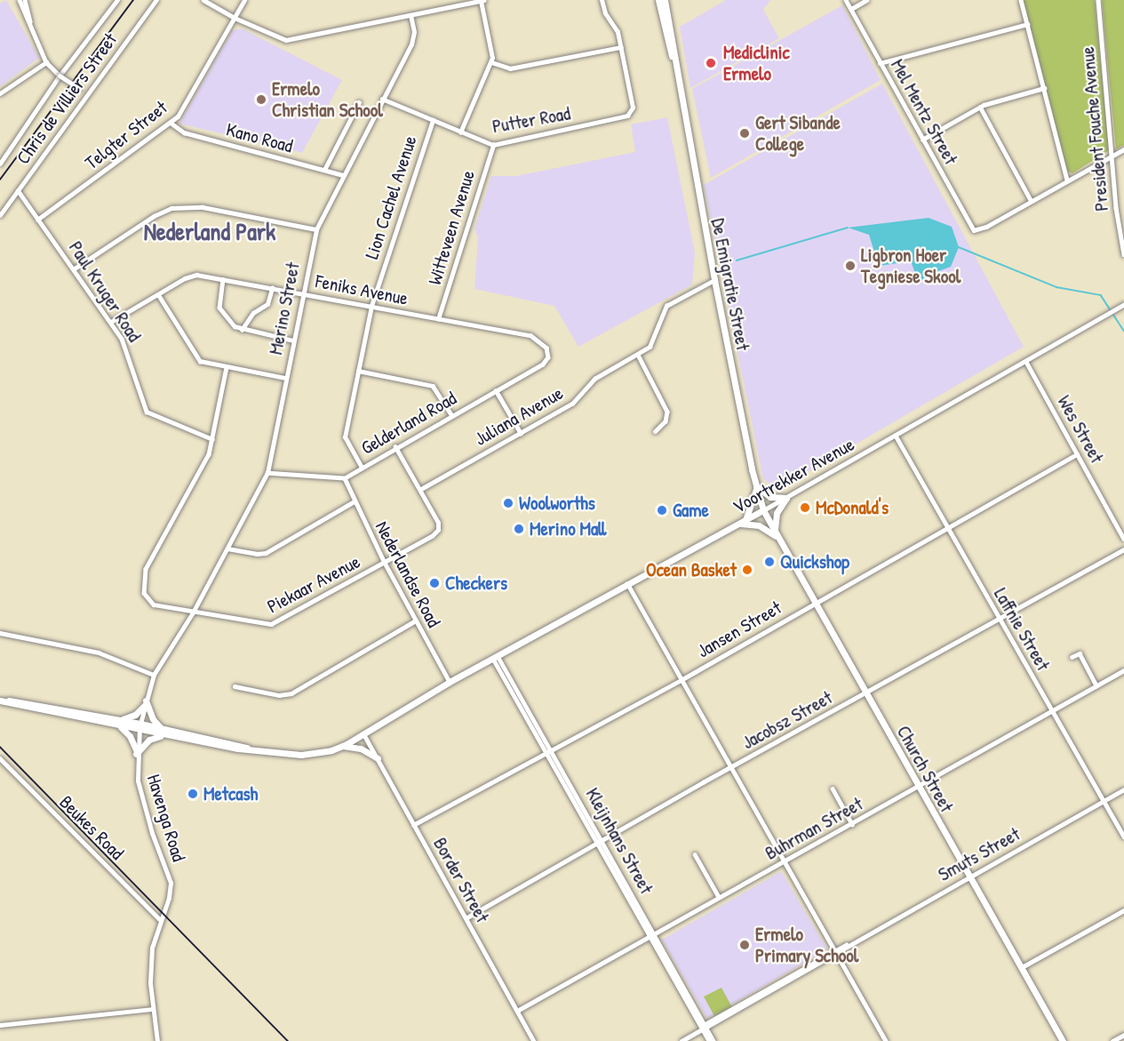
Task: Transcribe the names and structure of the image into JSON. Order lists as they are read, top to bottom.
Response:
{
  "streets": {
    "highway": ["De Emigratie Street", "Voortrekker Avenue", "Church Street"],
    "street": [
      "Chris de Villiers Street",
      "Mel Mentz Street",
      "Putter Road",
      "President Fouche Avenue",
      "Telgter Street",
      "Kano Road",
      "Lion Cachel Avenue",
      "Witteveen Avenue",
      "Feniks Avenue",
      "Paul Kruger Road",
      "Merino Street",
      "Juliana Avenue",
      "Gelderland Road",
      "Wes Street",
      "Nederlandse Road",
      "Piekaar Avenue",
      "Jansen Street",
      "Laffnie Street",
      "Jacobsz Street",
      "Havenga Road",
      "Beukes Road",
      "Buhrman Street",
      "Kleijnhans Street",
      "Smuts Street",
      "Border Street"
    ]
  },
  "crossings": [
    ["Chris de Villiers Street", "Paul Kruger Road"],
    ["Putter Road", "Lion Cachel Avenue"],
    ["Putter Road", "Witteveen Avenue"],
    ["Putter Road", "Merino Street"],
    ["Telgter Street", "Kano Road"],
    ["Telgter Street", "Paul Kruger Road"],
    ["Kano Road", "Merino Street"],
    ["Lion Cachel Avenue", "Feniks Avenue"],
    ["Lion Cachel Avenue", "Gelderland Road"],
    ["Witteveen Avenue", "Feniks Avenue"],
    ["De Emigratie Street", "Juliana Avenue"],
    ["De Emigratie Street", "Voortrekker Avenue"],
    ["De Emigratie Street", "Church Street"],
    ["Feniks Avenue", "Paul Kruger Road"],
    ["Feniks Avenue", "Merino Street"],
    ["Feniks Avenue", "Gelderland Road"],
    ["Paul Kruger Road", "Piekaar Avenue"],
    ["Merino Street", "Piekaar Avenue"],
    ["Merino Street", "Havenga Road"],
    ["Juliana Avenue", "Piekaar Avenue"],
    ["Gelderland Road", "Nederlandse Road"],
    ["Wes Street", "Voortrekker Avenue"],
    ["Wes Street", "Jansen Street"],
    ["Voortrekker Avenue", "Nederlandse Road"],
    ["Voortrekker Avenue", "Laffnie Street"],
    ["Voortrekker Avenue", "Church Street"],
    ["Voortrekker Avenue", "Kleijnhans Street"],
    ["Voortrekker Avenue", "Border Street"],
    ["Nederlandse Road", "Piekaar Avenue"],
    ["Piekaar Avenue", "Havenga Road"],
    ["Jansen Street", "Laffnie Street"],
    ["Jansen Street", "Church Street"],
    ["Jansen Street", "Kleijnhans Street"],
    ["Jansen Street", "Border Street"],
    ["Laffnie Street", "Jacobsz Street"],
    ["Laffnie Street", "Buhrman Street"],
    ["Laffnie Street", "Smuts Street"],
    ["Jacobsz Street", "Church Street"],
    ["Jacobsz Street", "Kleijnhans Street"],
    ["Jacobsz Street", "Border Street"],
    ["Church Street", "Buhrman Street"],
    ["Church Street", "Smuts Street"],
    ["Havenga Road", "Beukes Road"],
    ["Buhrman Street", "Kleijnhans Street"],
    ["Buhrman Street", "Border Street"],
    ["Kleijnhans Street", "Smuts Street"]
  ],
  "districts": ["Nederland Park"],
  "places": [
    "Mediclinic Ermelo",
    "Ermelo Christian School",
    "Gert Sibande College",
    "Ligbron Hoer Tegniese Skool",
    "Woolworths",
    "McDonald's",
    "Game",
    "Merino Mall",
    "Quickshop",
    "Ocean Basket",
    "Checkers",
    "Metcash",
    "Ermelo Primary School"
  ]
}
